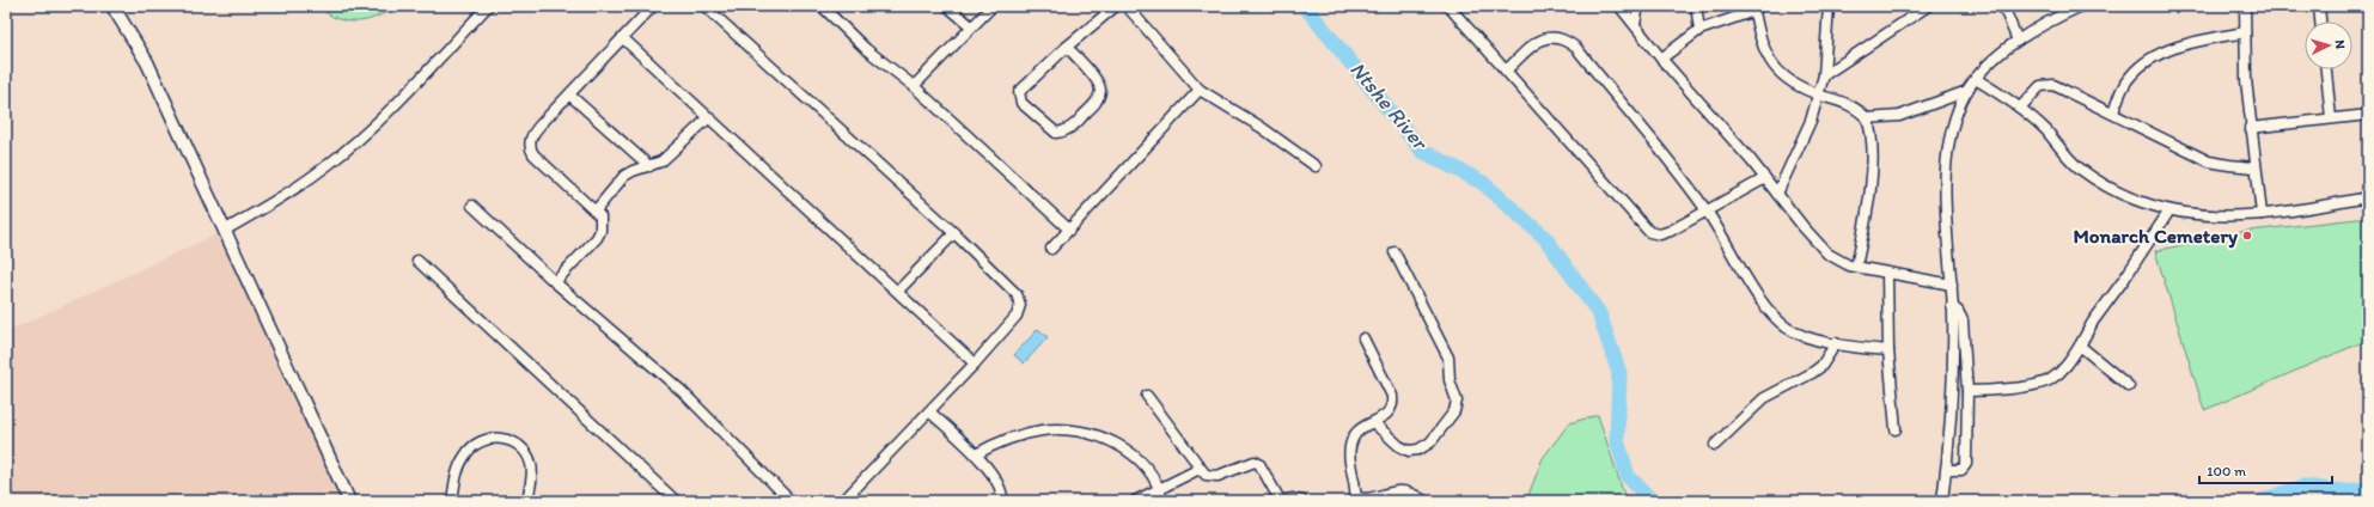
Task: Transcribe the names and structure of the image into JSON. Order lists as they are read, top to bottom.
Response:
{
  "water": ["Ntshe River"],
  "places": ["Monarch Cemetery"],
  "scale_bar": "100 m",
  "north": "right"
}
